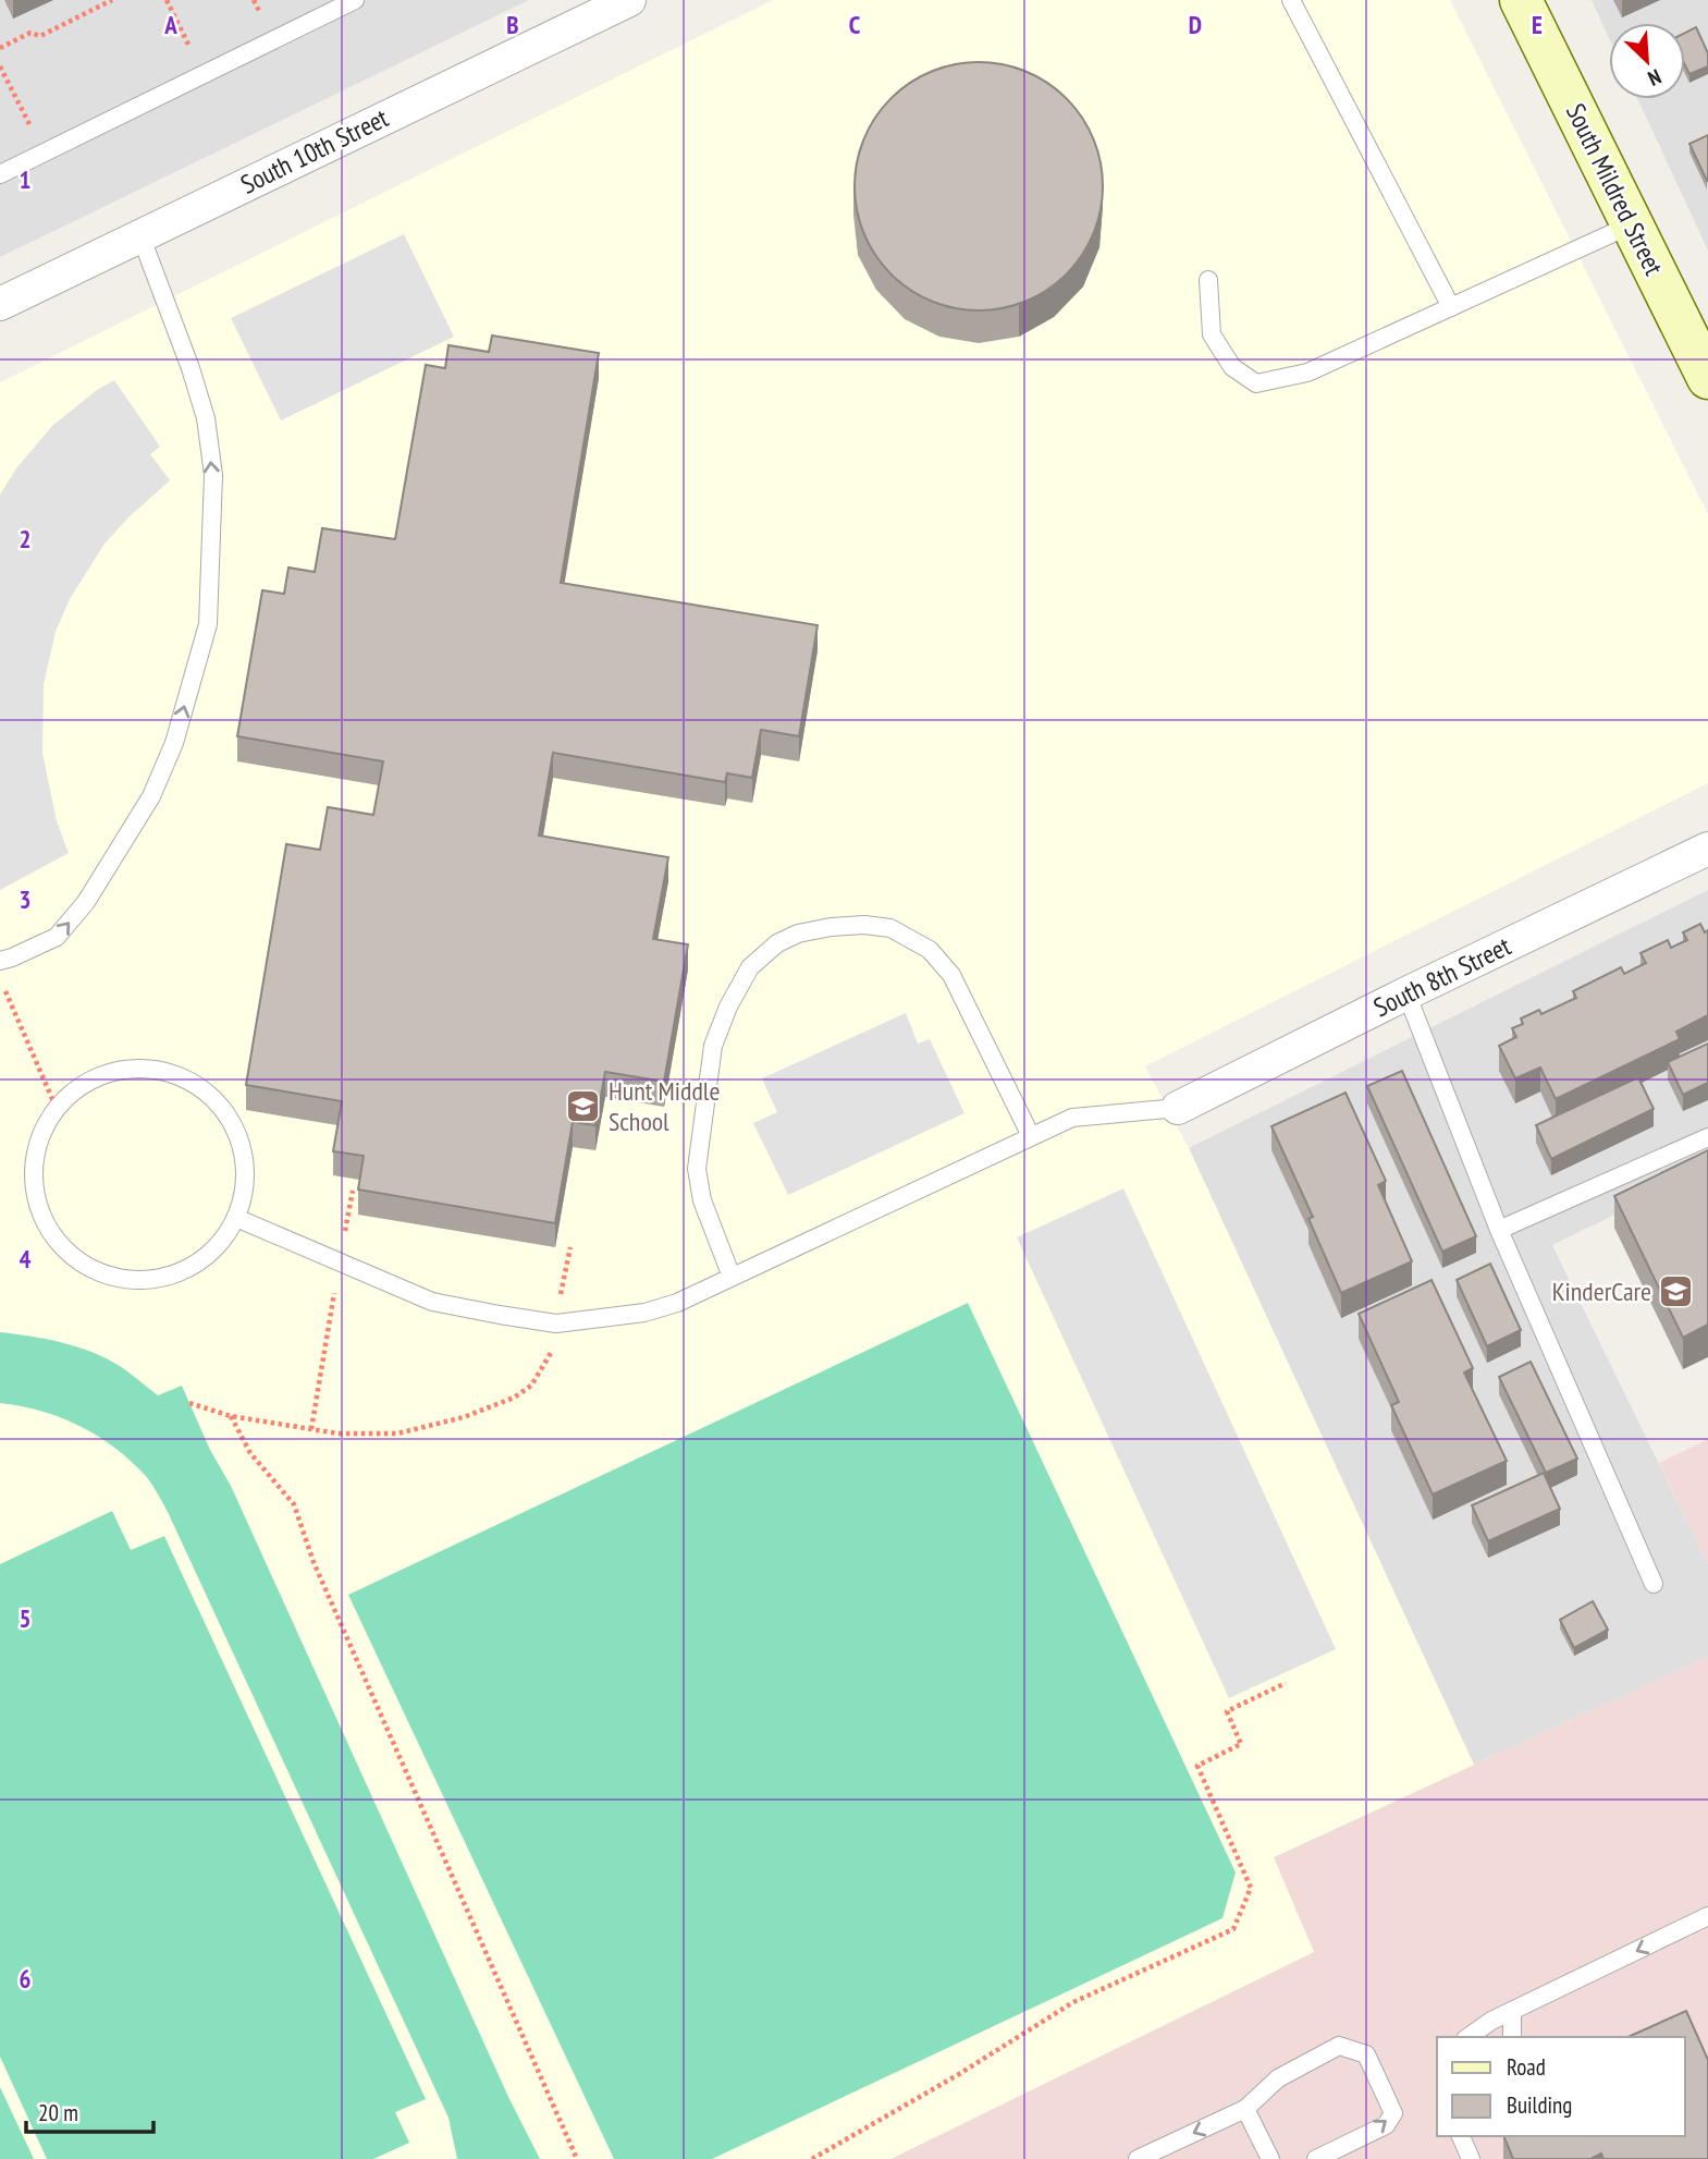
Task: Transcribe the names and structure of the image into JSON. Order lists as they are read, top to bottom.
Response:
{
  "streets": {
    "main road": ["South Mildred Street"],
    "street": ["South 10th Street", "South 8th Street"]
  },
  "places": {
    "school or university": ["Hunt Middle School", "KinderCare"]
  },
  "legend": ["Road", "Building"],
  "scale_bar": "20 m",
  "north": "bottom right",
  "grid": {
    "columns": [
      "A",
      "B",
      "C",
      "D",
      "E"
    ],
    "rows": [
      "1",
      "2",
      "3",
      "4",
      "5",
      "6"
    ]
  }
}
